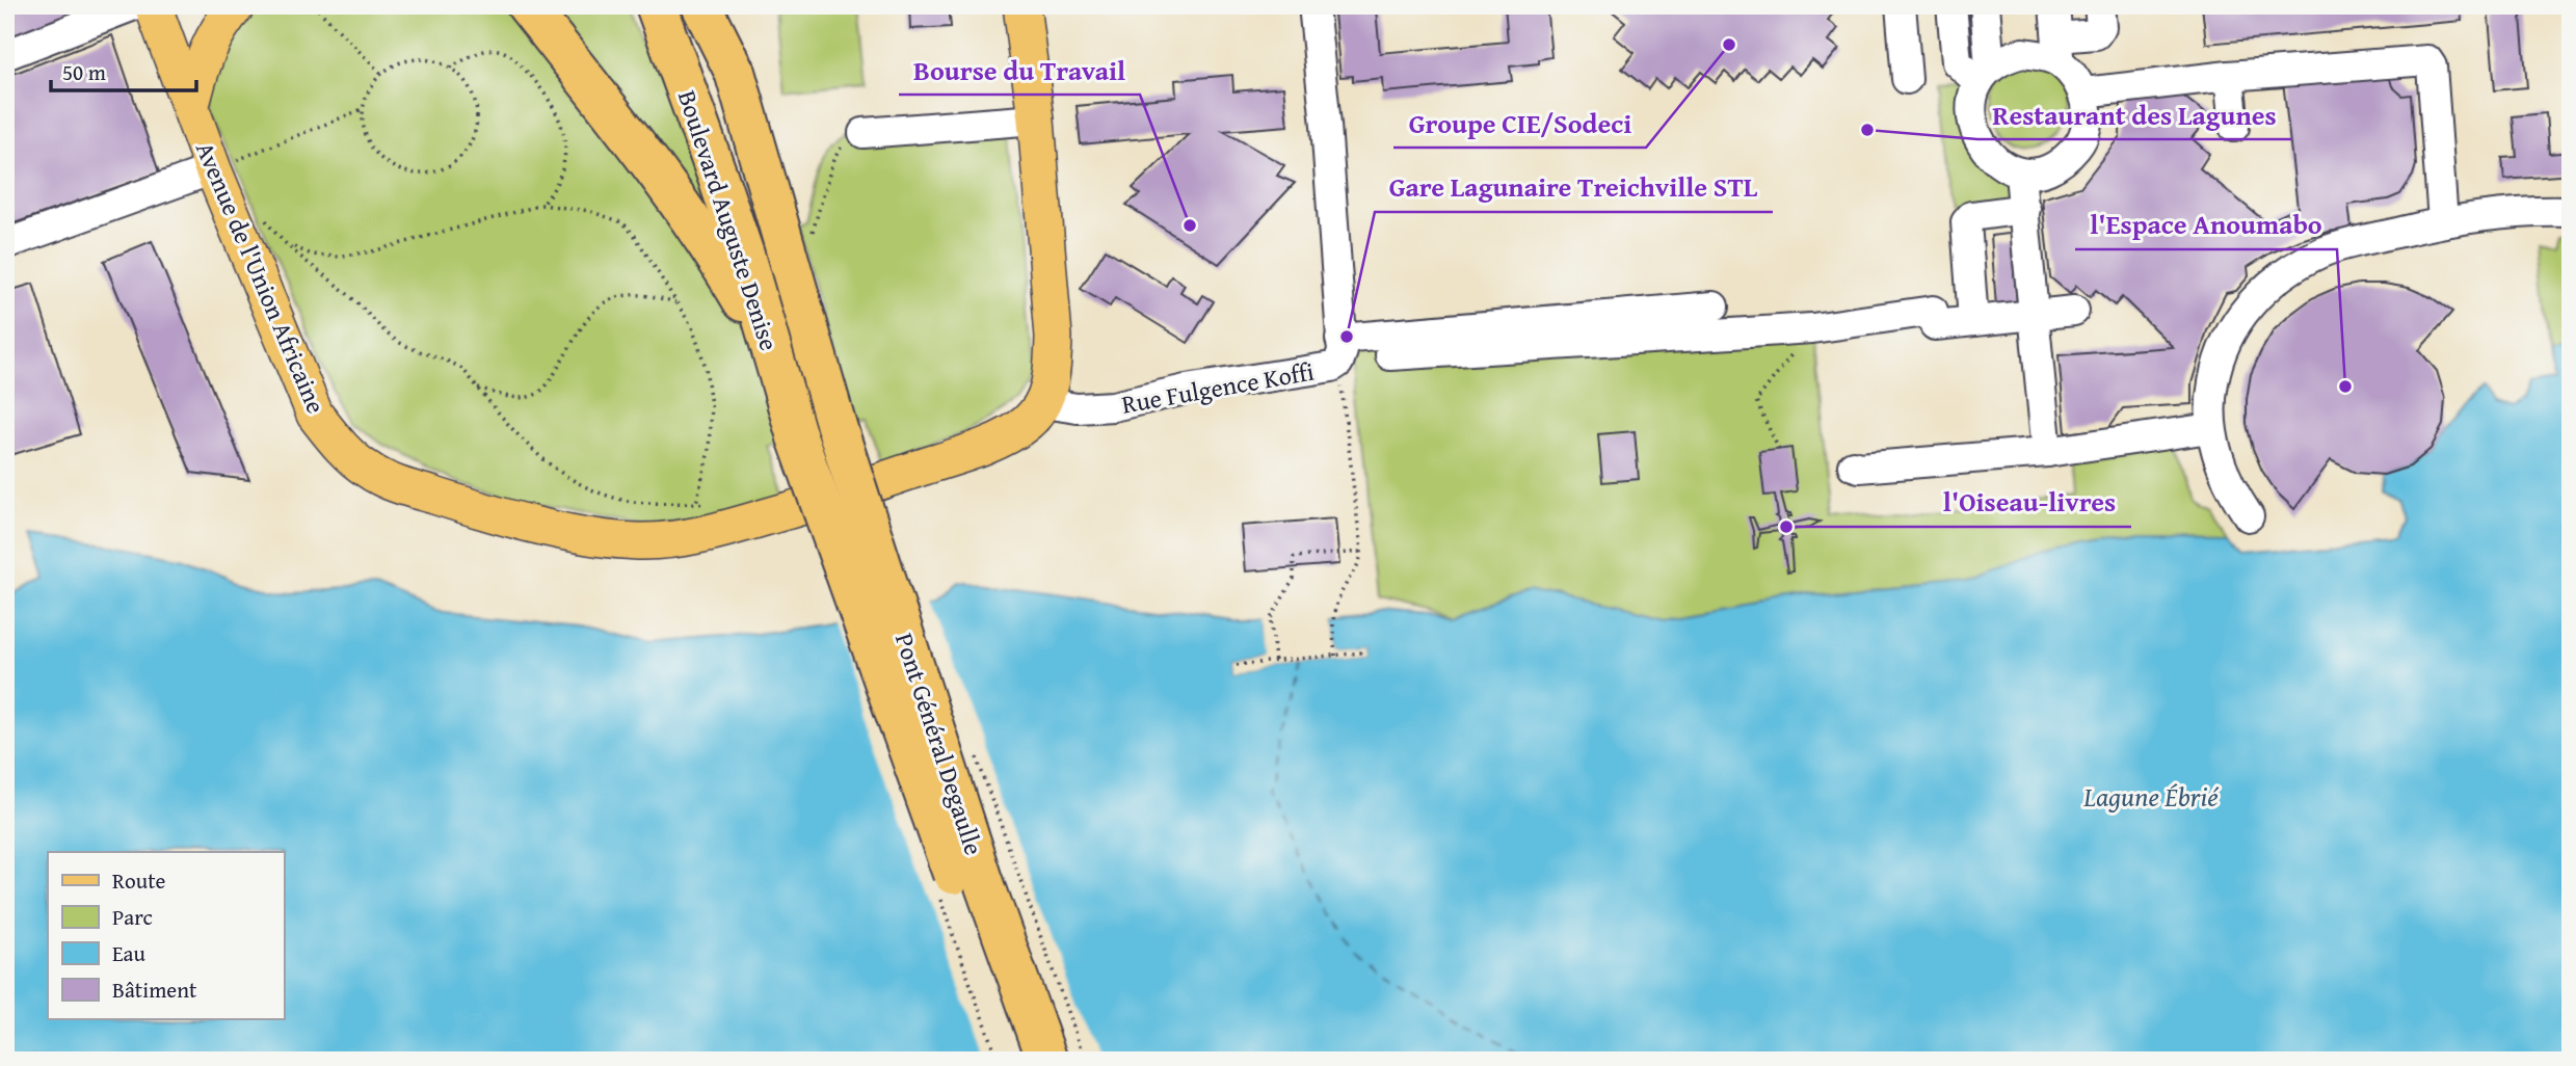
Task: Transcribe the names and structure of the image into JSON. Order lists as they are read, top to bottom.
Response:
{
  "streets": {
    "highway": ["Boulevard Auguste Denise", "Pont Général Degaulle"],
    "main road": ["Avenue de l'Union Africaine"],
    "street": ["Rue Fulgence Koffi"]
  },
  "crossings": [
    ["Boulevard Auguste Denise", "Pont Général Degaulle"],
    ["Avenue de l'Union Africaine", "Rue Fulgence Koffi"]
  ],
  "water": ["Lagune Ébrié"],
  "places": [
    "Groupe CIE/Sodeci",
    "Restaurant des Lagunes",
    "Bourse du Travail",
    "Gare Lagunaire Treichville STL",
    "l'Espace Anoumabo",
    "l'Oiseau-livres"
  ],
  "legend": [
    "Route",
    "Parc",
    "Eau",
    "Bâtiment"
  ],
  "scale_bar": "50 m"
}
